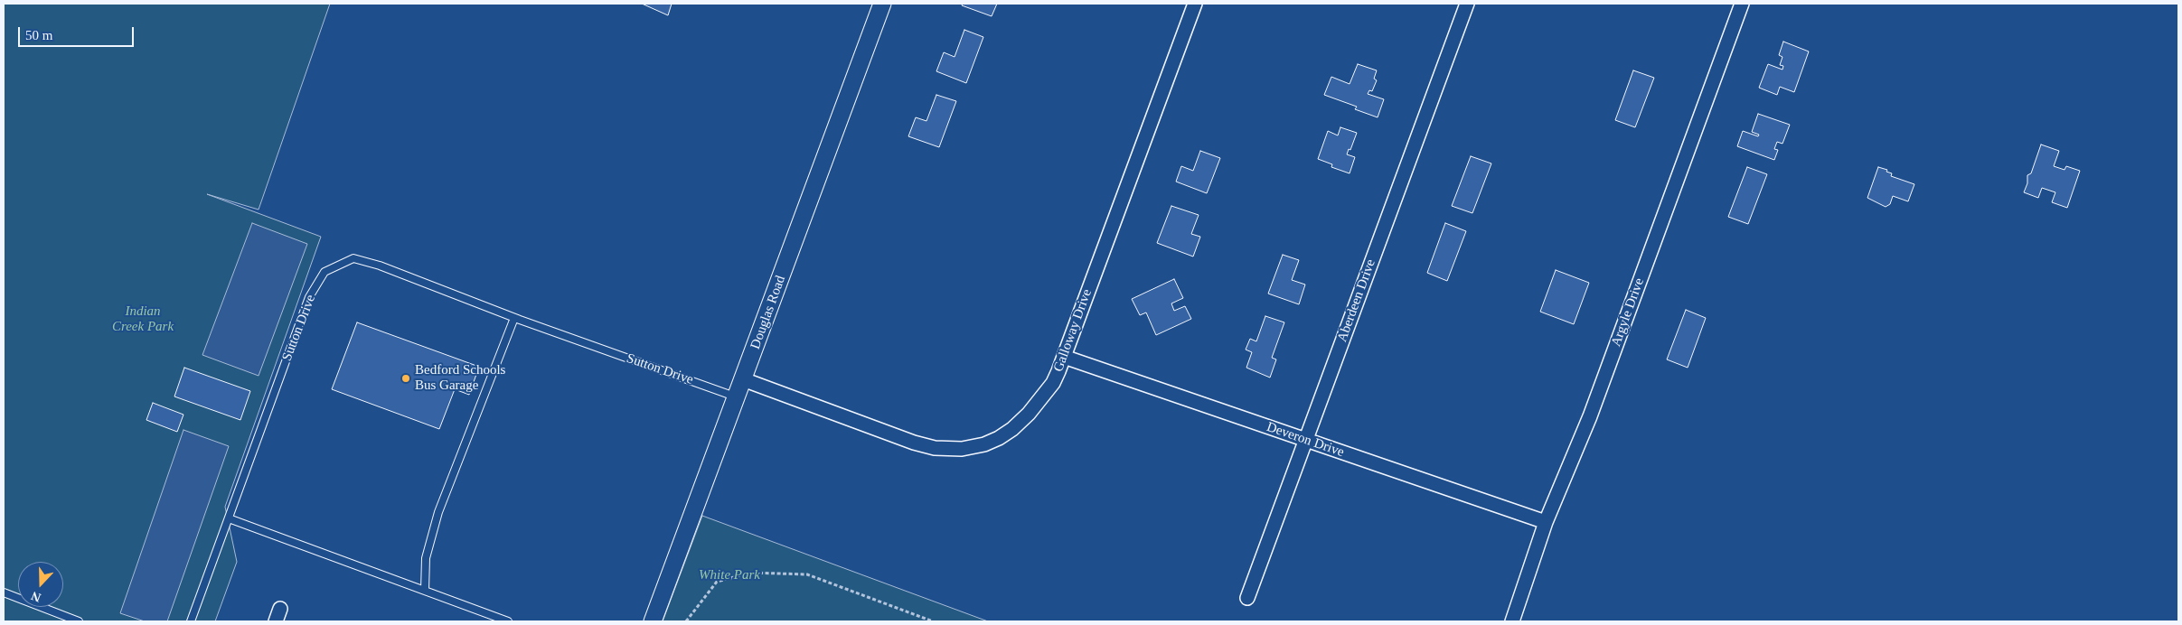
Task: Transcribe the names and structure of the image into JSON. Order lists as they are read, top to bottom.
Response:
{
  "streets": {
    "street": [
      "Aberdeen Drive",
      "Douglas Road",
      "Argyle Drive",
      "Galloway Drive",
      "Deveron Drive"
    ],
    "lane": ["Sutton Drive"]
  },
  "crossings": [
    ["Aberdeen Drive", "Deveron Drive"],
    ["Douglas Road", "Sutton Drive"],
    ["Douglas Road", "Galloway Drive"],
    ["Argyle Drive", "Deveron Drive"],
    ["Galloway Drive", "Deveron Drive"]
  ],
  "parks": ["Indian Creek Park", "White Park"],
  "places": ["Bedford Schools Bus Garage"],
  "scale_bar": "50 m",
  "north": "bottom"
}
